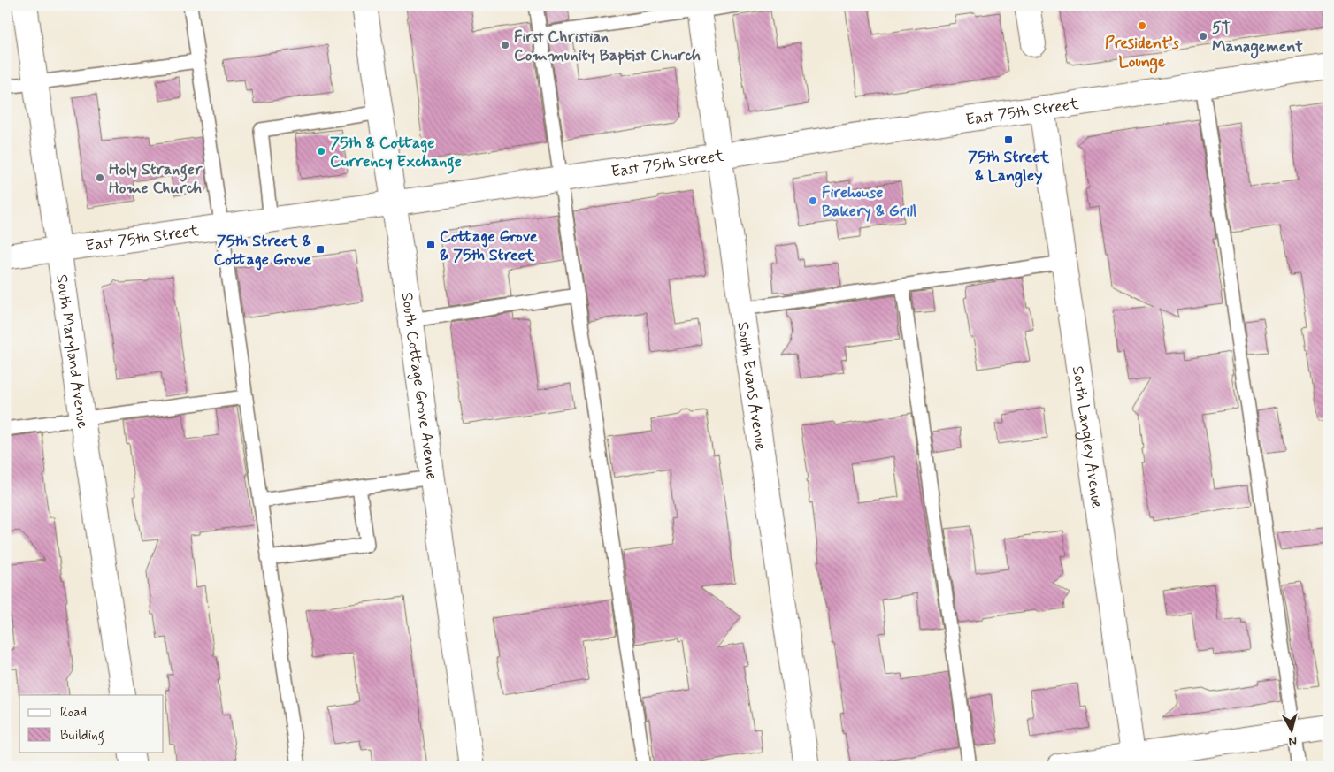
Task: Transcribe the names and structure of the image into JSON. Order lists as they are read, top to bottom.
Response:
{
  "streets": {
    "street": [
      "East 75th Street",
      "South Maryland Avenue",
      "South Cottage Grove Avenue",
      "South Evans Avenue",
      "South Langley Avenue"
    ]
  },
  "crossings": [
    ["East 75th Street", "South Maryland Avenue"],
    ["East 75th Street", "South Cottage Grove Avenue"],
    ["East 75th Street", "South Evans Avenue"],
    ["East 75th Street", "South Langley Avenue"]
  ],
  "places": {
    "other": [
      "President’s Lounge",
      "5T Management",
      "First Christian Community Baptist Church",
      "75th & Cottage Currency Exchange",
      "Holy Stranger Home Church",
      "Firehouse Bakery & Grill"
    ],
    "transit": ["75th Street & Langley", "Cottage Grove & 75th Street", "75th Street & Cottage Grove"]
  },
  "legend": ["Road", "Building"],
  "north": "bottom"
}
